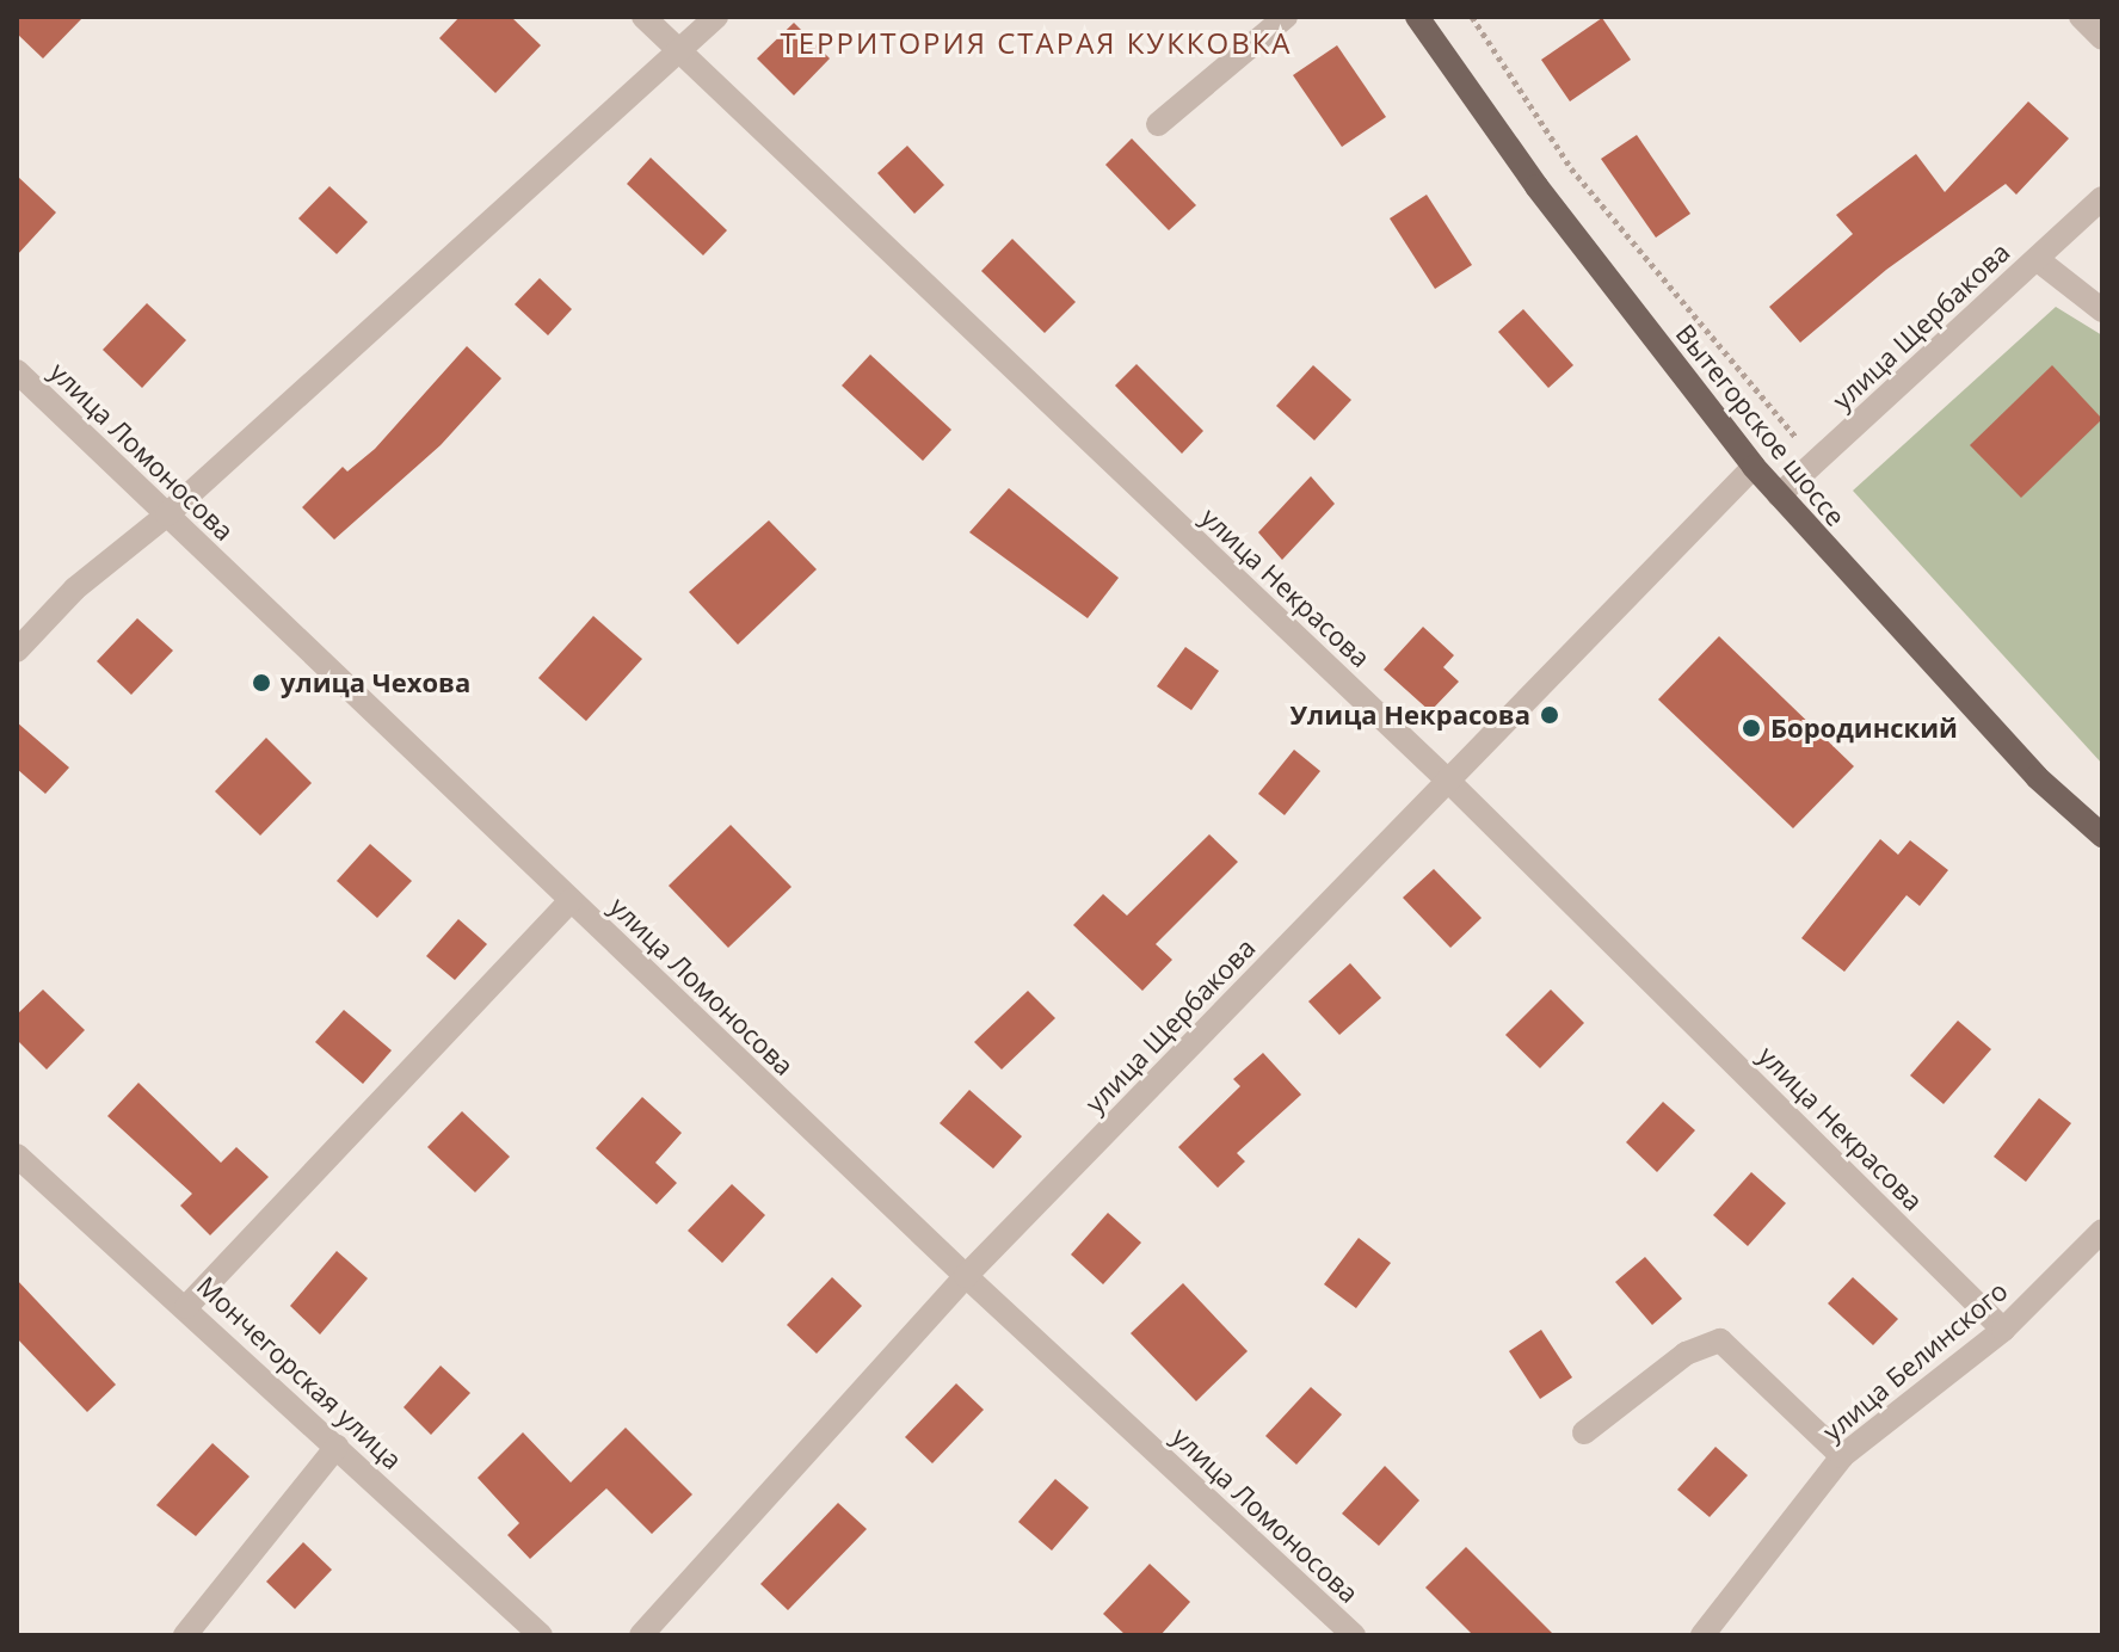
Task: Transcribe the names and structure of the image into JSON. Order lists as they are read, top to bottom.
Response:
{
  "streets": {
    "main road": ["Вытегорское шоссе"],
    "street": [
      "улица Щербакова",
      "улица Ломоносова",
      "улица Некрасова",
      "улица Белинского",
      "Мончегорская улица"
    ]
  },
  "crossings": [
    ["улица Щербакова", "Вытегорское шоссе"],
    ["улица Щербакова", "улица Ломоносова"],
    ["улица Щербакова", "улица Некрасова"],
    ["улица Некрасова", "улица Белинского"]
  ],
  "districts": ["ТЕРРИТОРИЯ СТАРАЯ КУККОВКА"],
  "places": ["улица Чехова", "Улица Некрасова", "Бородинский"]
}
